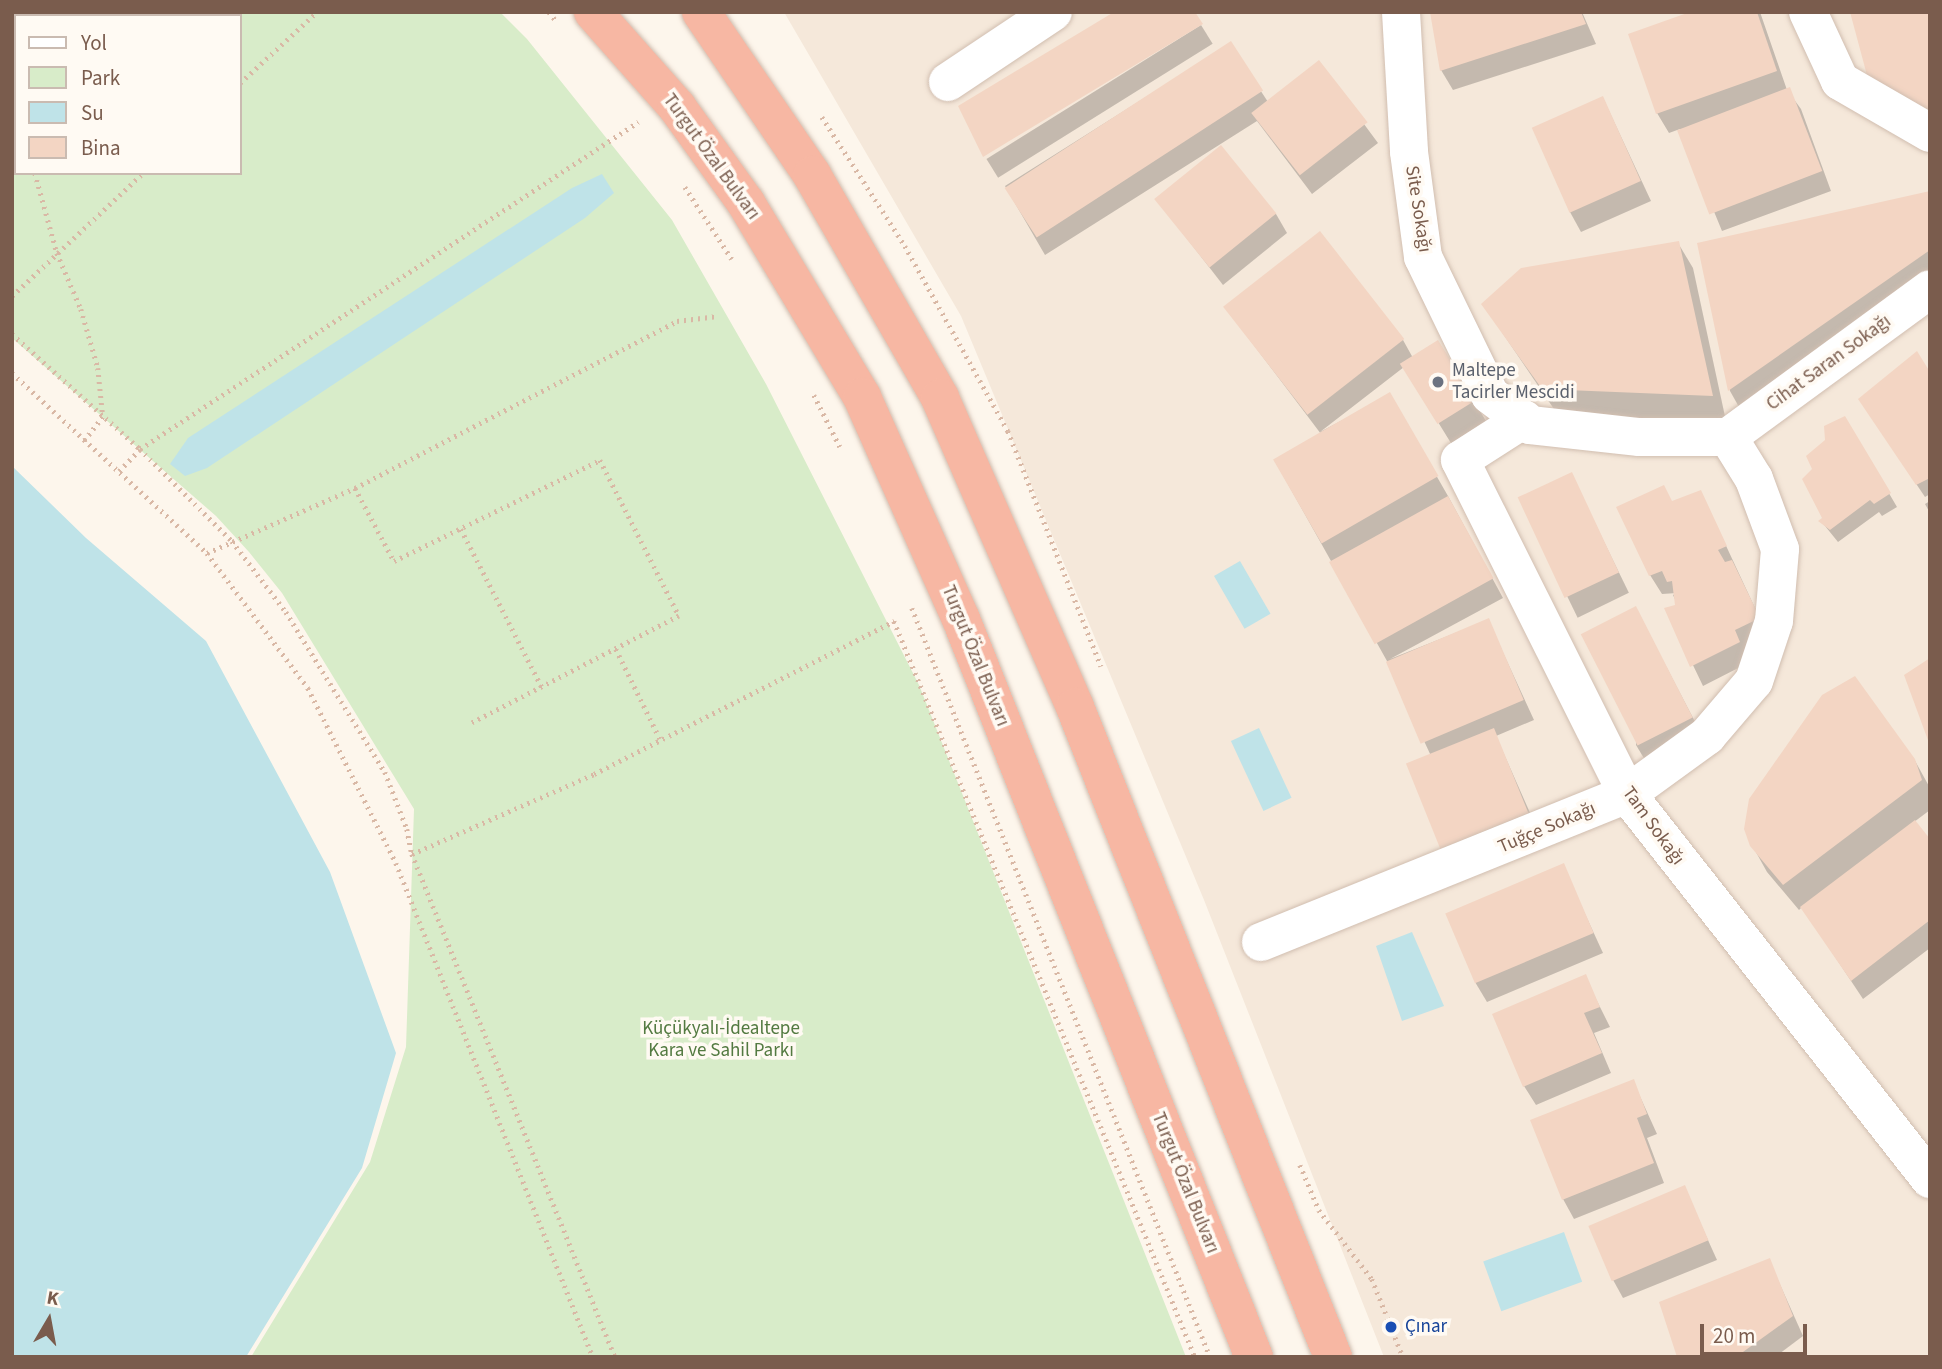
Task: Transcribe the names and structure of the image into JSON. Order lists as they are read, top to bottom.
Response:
{
  "streets": {
    "highway": ["Turgut Özal Bulvarı"],
    "street": [
      "Site Sokağı",
      "Cihat Saran Sokağı",
      "Tam Sokağı",
      "Tuğçe Sokağı"
    ]
  },
  "crossings": [
    ["Site Sokağı", "Cihat Saran Sokağı"],
    ["Site Sokağı", "Tam Sokağı"],
    ["Site Sokağı", "Tuğçe Sokağı"],
    ["Cihat Saran Sokağı", "Tuğçe Sokağı"],
    ["Tam Sokağı", "Tuğçe Sokağı"]
  ],
  "parks": ["Küçükyalı-İdealtepe Kara ve Sahil Parkı"],
  "places": ["Maltepe Tacirler Mescidi", "Çınar"],
  "legend": [
    "Yol",
    "Park",
    "Su",
    "Bina"
  ],
  "scale_bar": "20 m",
  "north": "top"
}
